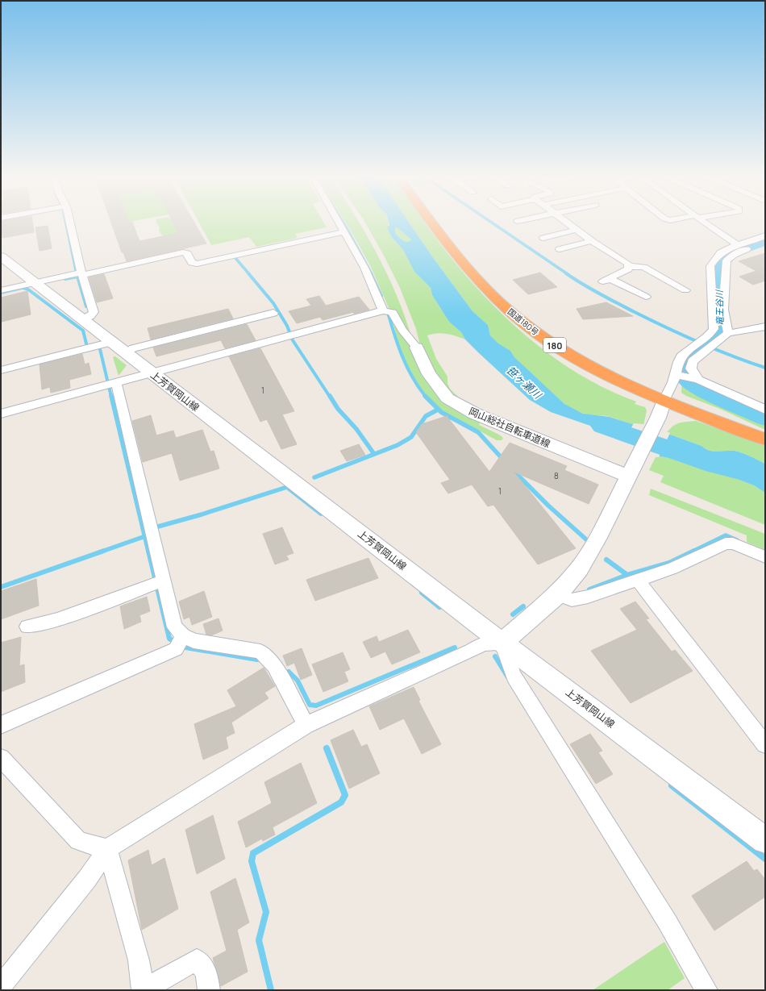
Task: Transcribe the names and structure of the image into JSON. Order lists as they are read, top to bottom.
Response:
{
  "streets": {
    "highway": ["国道180号", "180"],
    "main road": ["上芳賀岡山線", "岡山総社自転車道線"]
  },
  "water": ["竜王谷川", "笹ヶ瀬川"],
  "house_numbers": ["1", "8", "1"]
}
